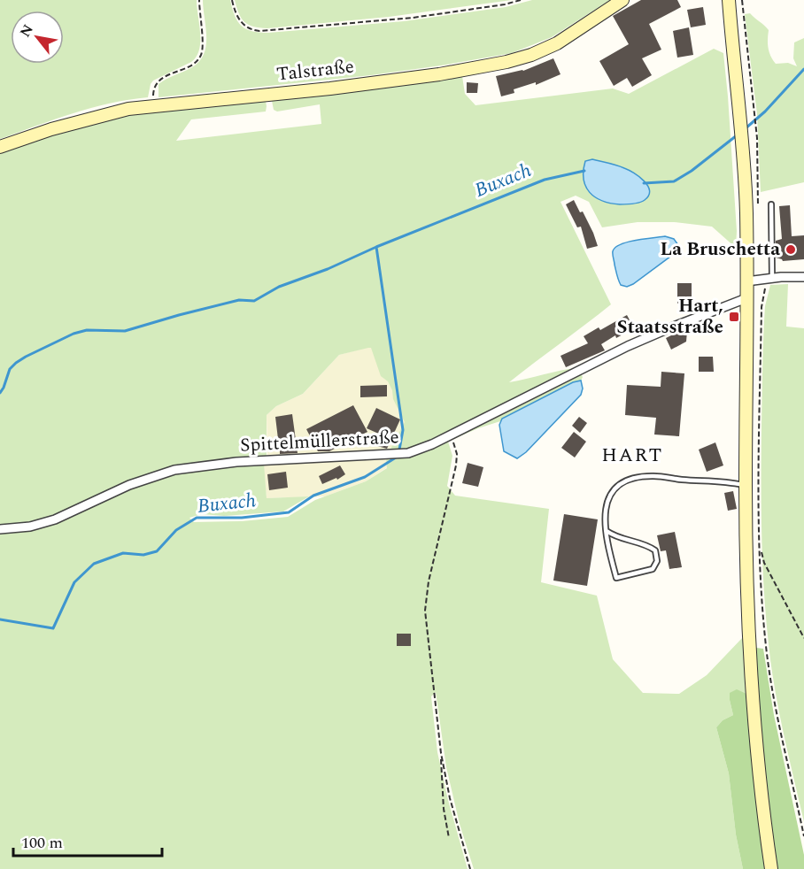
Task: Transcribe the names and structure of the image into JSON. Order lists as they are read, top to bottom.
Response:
{
  "streets": {
    "main road": ["Talstraße"],
    "street": ["Spittelmüllerstraße"]
  },
  "districts": ["HART"],
  "water": ["Buxach"],
  "places": {
    "other": ["La Bruschetta"],
    "transit": ["Hart, Staatsstraße"]
  },
  "scale_bar": "100 m",
  "north": "top left"
}
